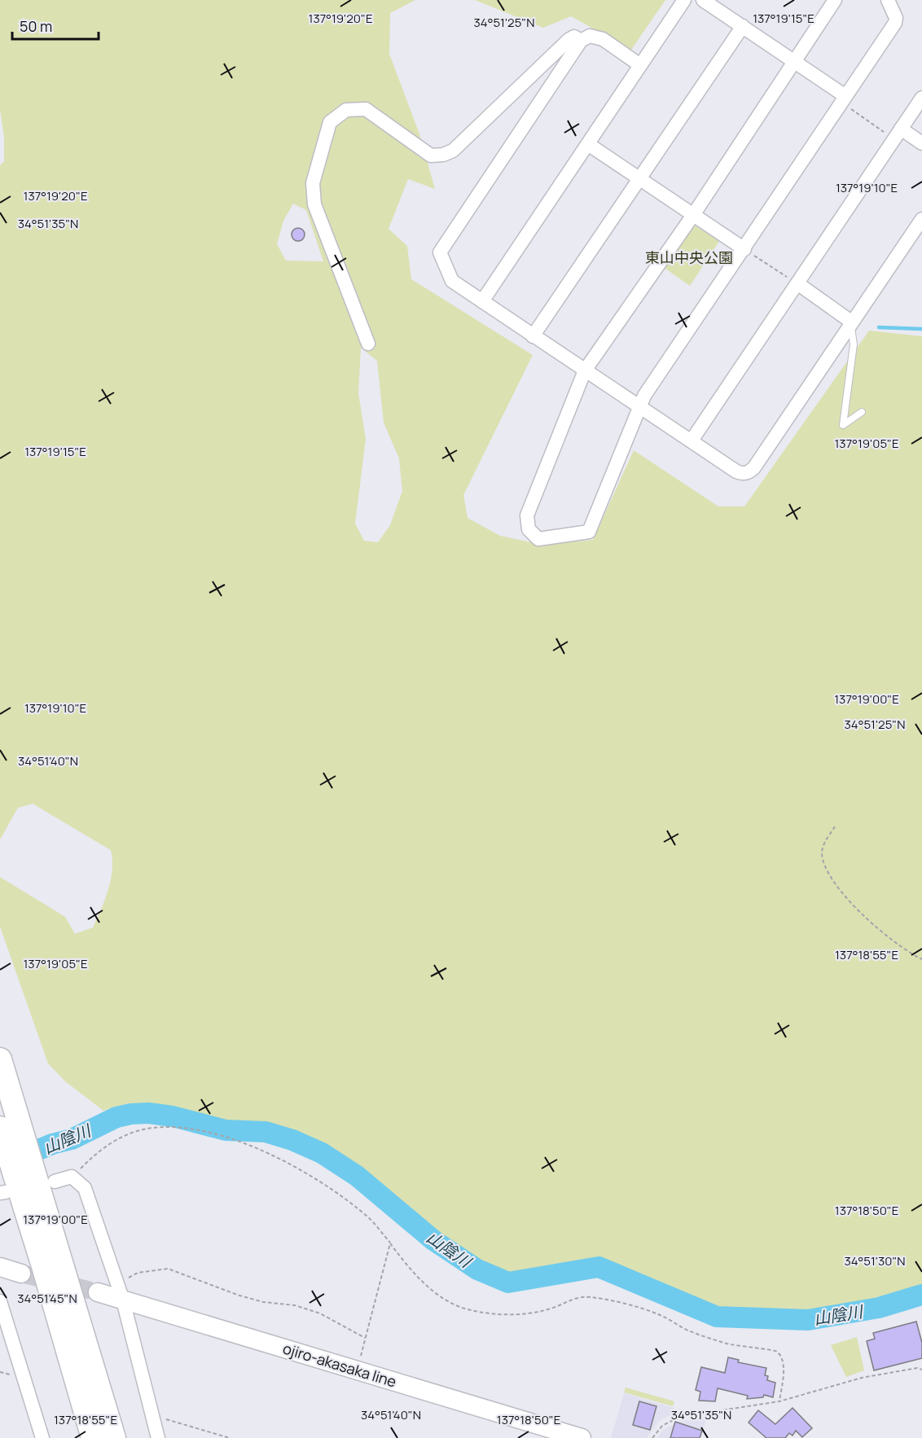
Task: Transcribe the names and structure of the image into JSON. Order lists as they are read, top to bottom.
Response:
{
  "streets": {
    "main road": ["ojiro-akasaka line"]
  },
  "water": ["山陰川"],
  "parks": ["東山中央公園"],
  "scale_bar": "50 m",
  "coordinates": [
    "137°19'20\"E",
    "137°19'15\"E",
    "34°51'25\"N",
    "137°19'10\"E",
    "34°51'35\"N",
    "137°19'05\"E",
    "137°19'00\"E",
    "34°51'40\"N",
    "137°18'55\"E",
    "137°18'50\"E",
    "34°51'30\"N",
    "34°51'45\"N"
  ]
}
